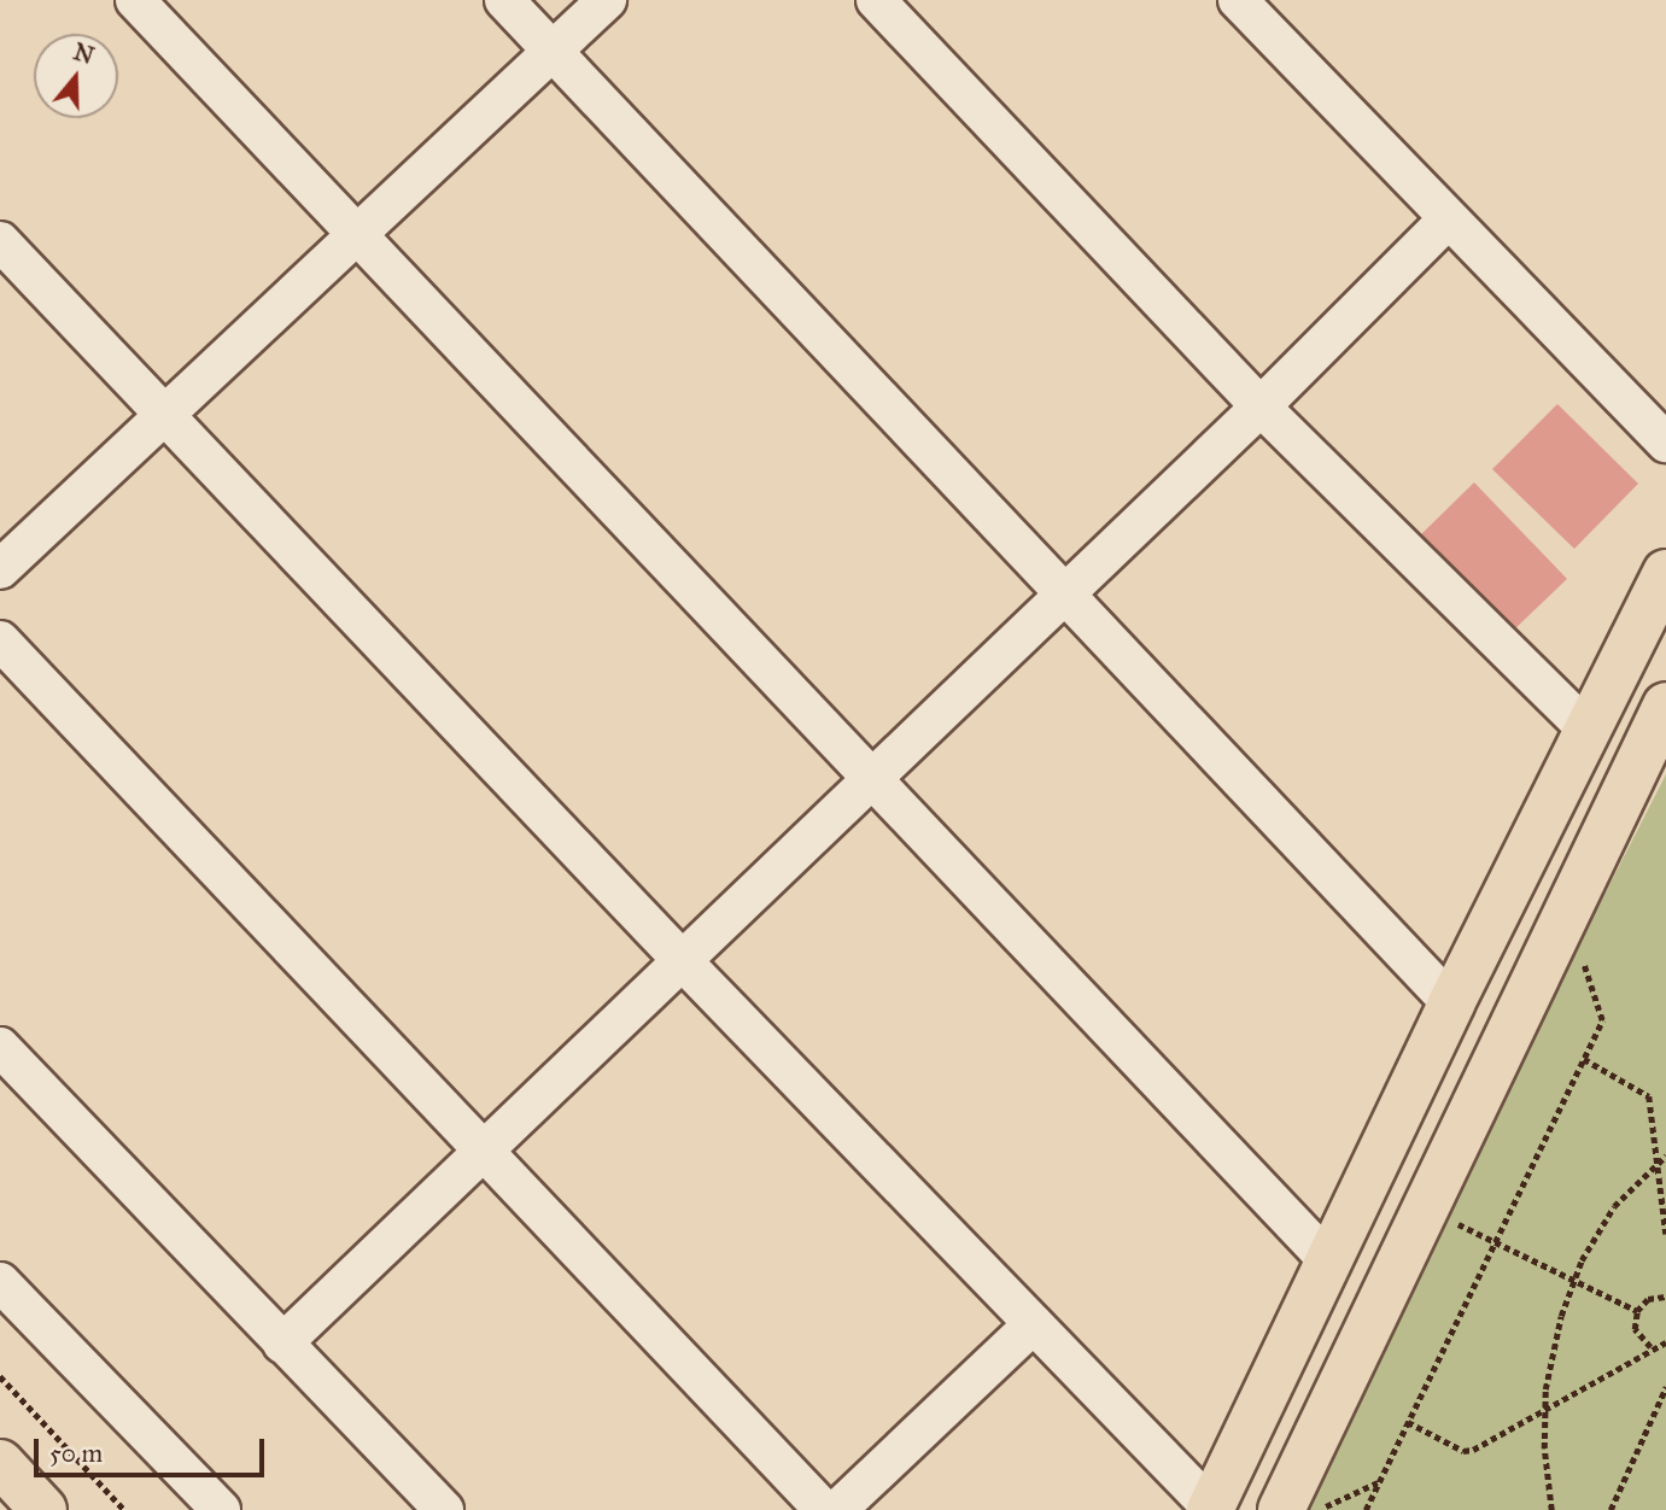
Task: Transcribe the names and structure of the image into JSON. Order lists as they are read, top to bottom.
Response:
{
  "scale_bar": "50 m",
  "north": "top"
}
